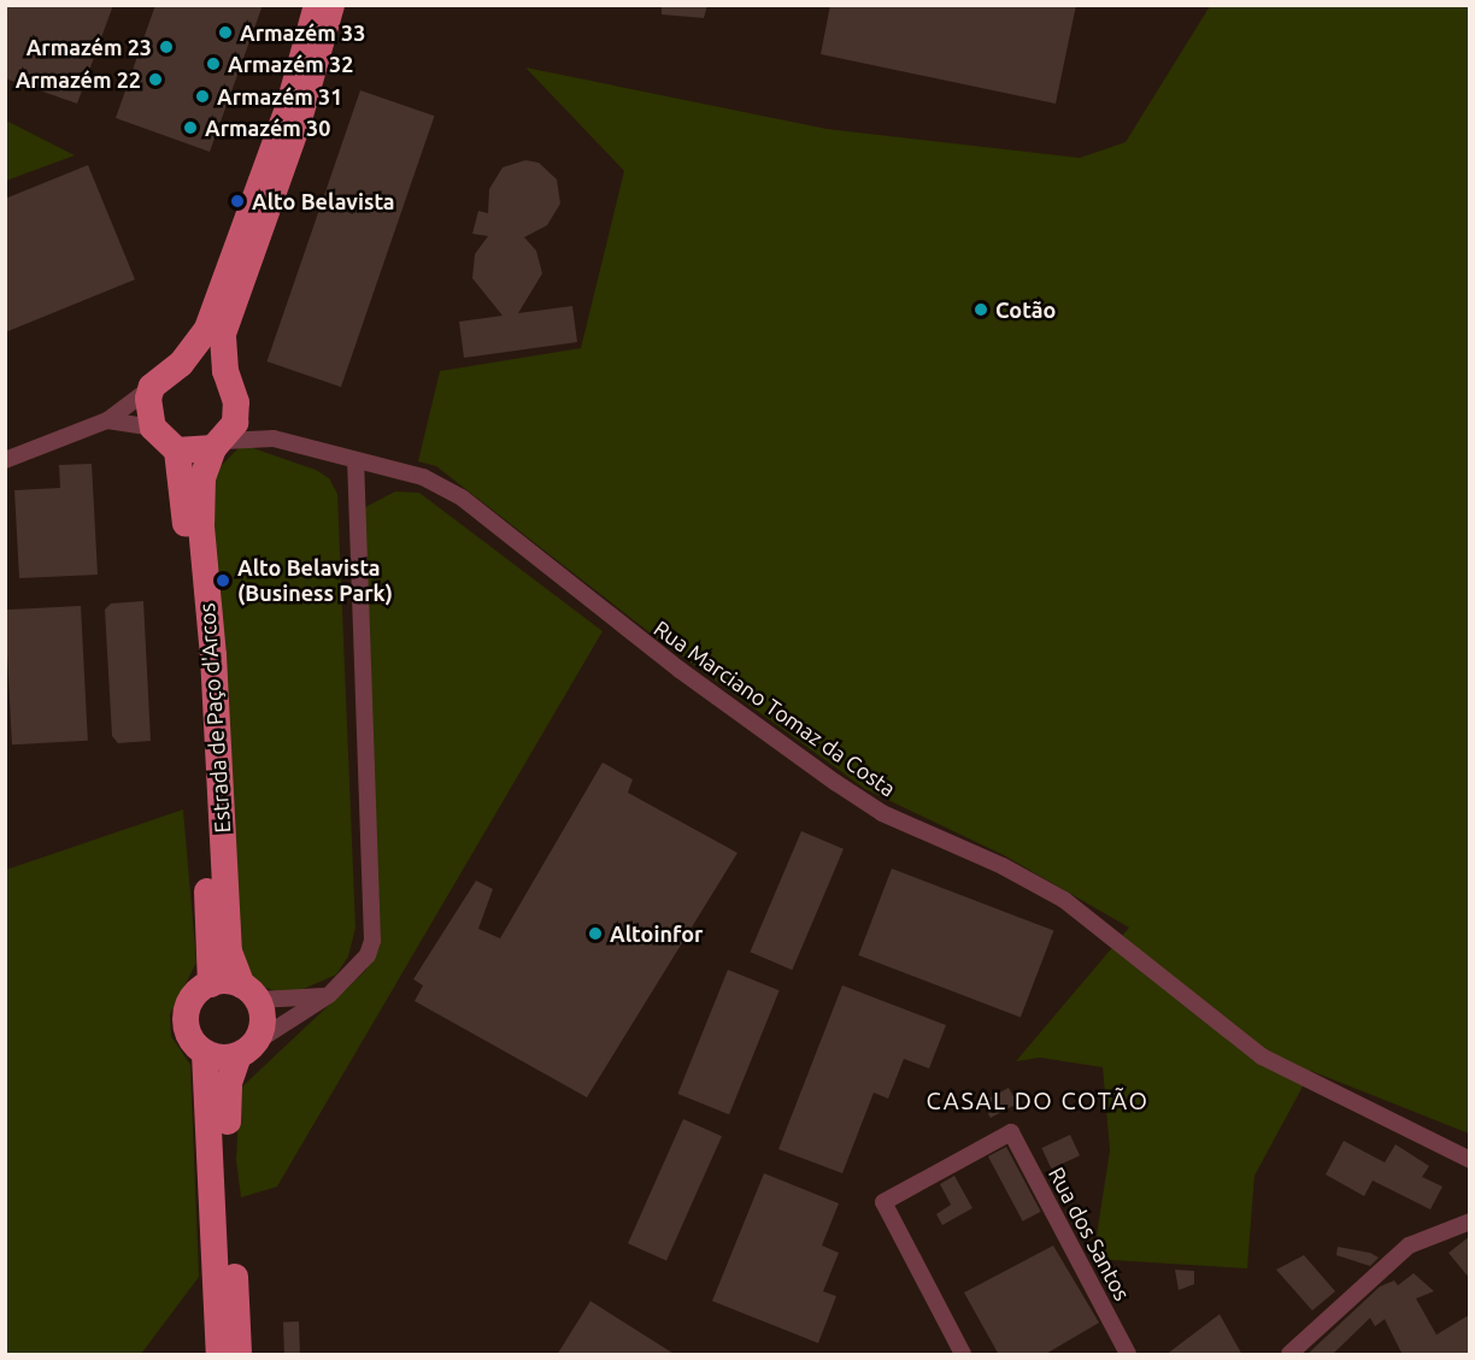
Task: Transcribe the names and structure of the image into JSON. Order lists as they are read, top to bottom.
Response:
{
  "streets": {
    "main road": ["Estrada de Paço d'Arcos"],
    "street": ["Rua Marciano Tomaz da Costa", "Rua dos Santos"]
  },
  "crossings": [
    ["Rua Marciano Tomaz da Costa", "Estrada de Paço d'Arcos"]
  ],
  "districts": ["CASAL DO COTÃO"],
  "places": [
    "Armazém 33",
    "Armazém 23",
    "Armazém 32",
    "Armazém 22",
    "Armazém 31",
    "Armazém 30",
    "Alto Belavista",
    "Cotão",
    "Alto Belavista (Business Park)",
    "Altoinfor"
  ]
}
